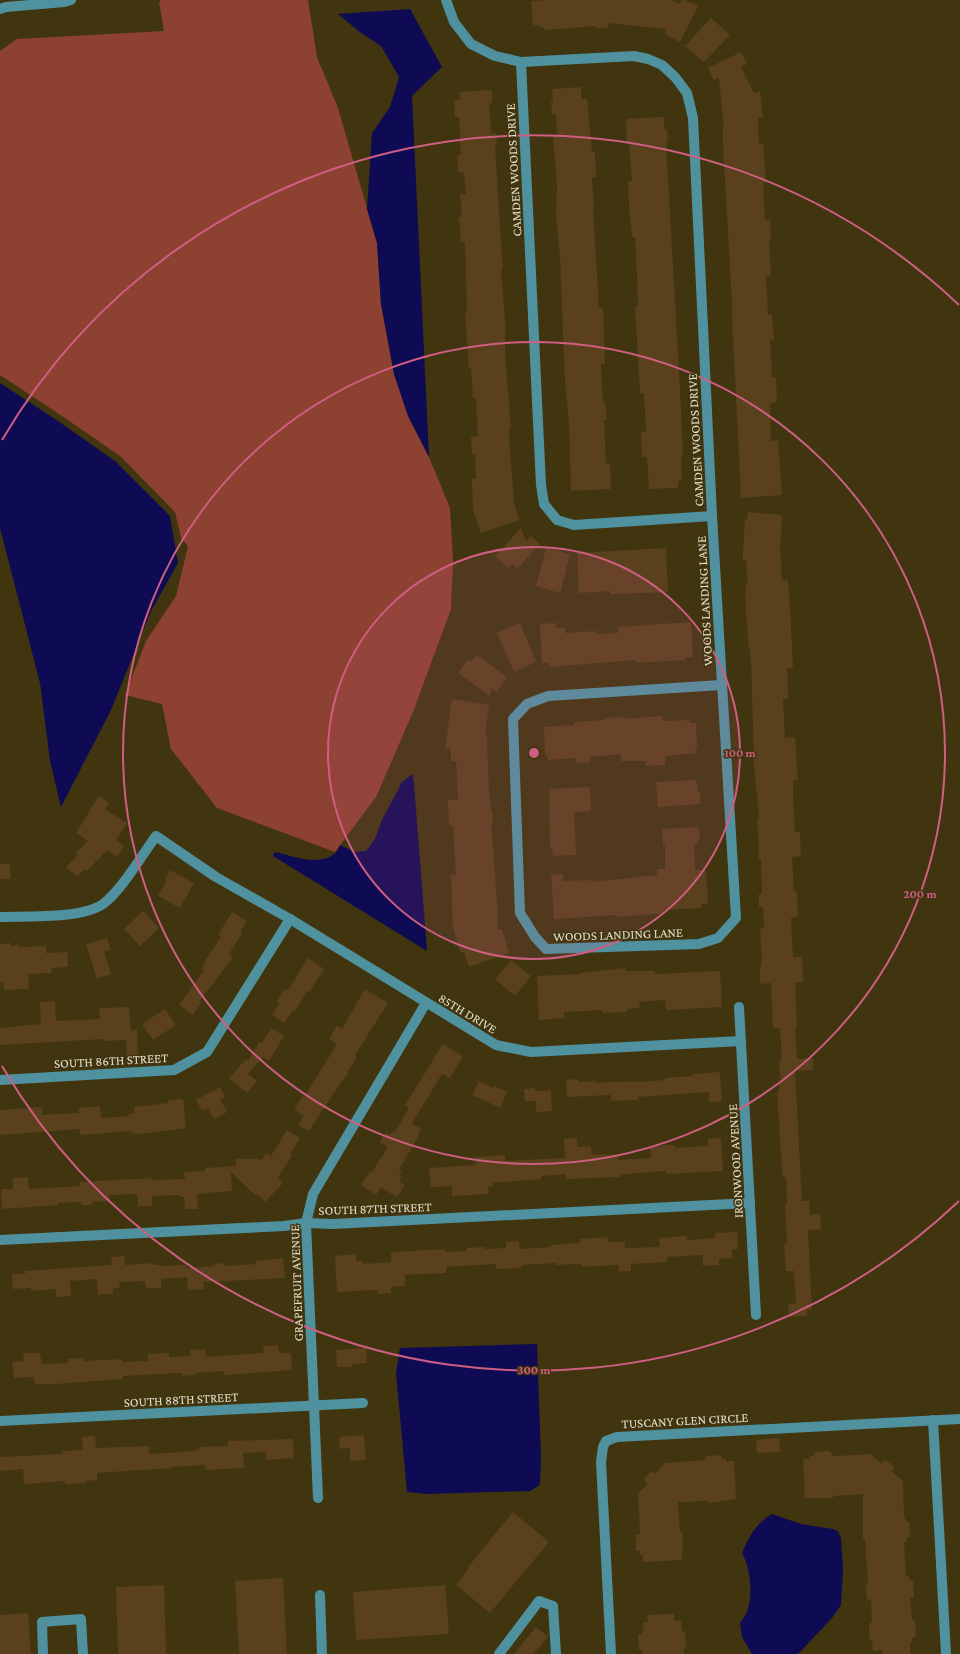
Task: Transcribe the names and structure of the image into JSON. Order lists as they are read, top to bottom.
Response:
{
  "streets": {
    "street": [
      "CAMDEN WOODS DRIVE",
      "WOODS LANDING LANE",
      "85TH DRIVE",
      "SOUTH 86TH STREET",
      "IRONWOOD AVENUE",
      "SOUTH 87TH STREET",
      "GRAPEFRUIT AVENUE",
      "SOUTH 88TH STREET",
      "TUSCANY GLEN CIRCLE"
    ]
  },
  "crossings": [
    ["CAMDEN WOODS DRIVE", "WOODS LANDING LANE"],
    ["85TH DRIVE", "SOUTH 86TH STREET"],
    ["85TH DRIVE", "IRONWOOD AVENUE"],
    ["85TH DRIVE", "GRAPEFRUIT AVENUE"],
    ["IRONWOOD AVENUE", "SOUTH 87TH STREET"],
    ["SOUTH 87TH STREET", "GRAPEFRUIT AVENUE"],
    ["GRAPEFRUIT AVENUE", "SOUTH 88TH STREET"]
  ],
  "rings": ["100 m", "200 m", "300 m"]
}
